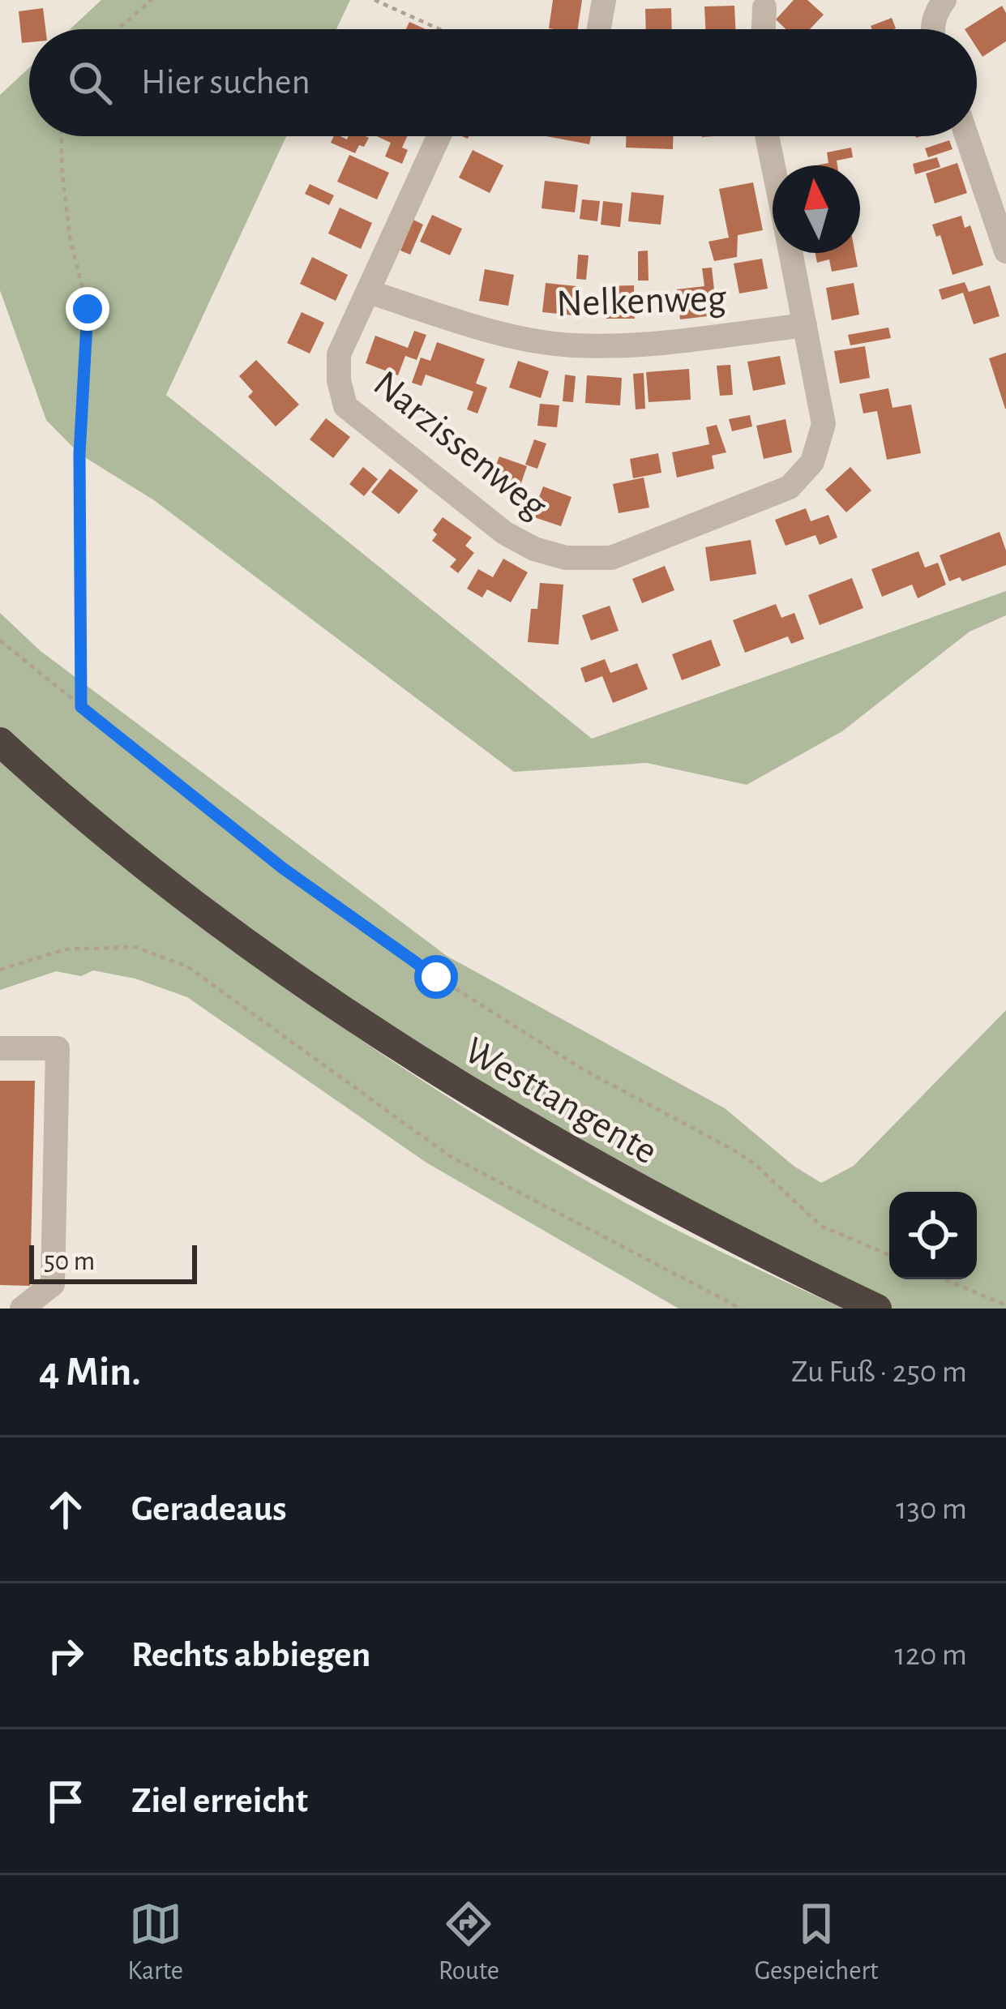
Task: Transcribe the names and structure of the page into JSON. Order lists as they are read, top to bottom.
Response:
{
  "streets": {
    "highway": ["Westtangente"],
    "street": ["Nelkenweg", "Narzissenweg"]
  },
  "crossings": [
    ["Nelkenweg", "Narzissenweg"]
  ],
  "scale_bar": "50 m",
  "north": "top",
  "page": {
    "search": "Hier suchen",
    "scale": "50 m",
    "heading": ["4 Min.", "Zu Fuß · 250 m"],
    "list": [
      ["Geradeaus", "130 m"],
      ["Rechts abbiegen", "120 m"],
      "Ziel erreicht"
    ],
    "nav": ["Karte", "Route", "Gespeichert"]
  }
}
